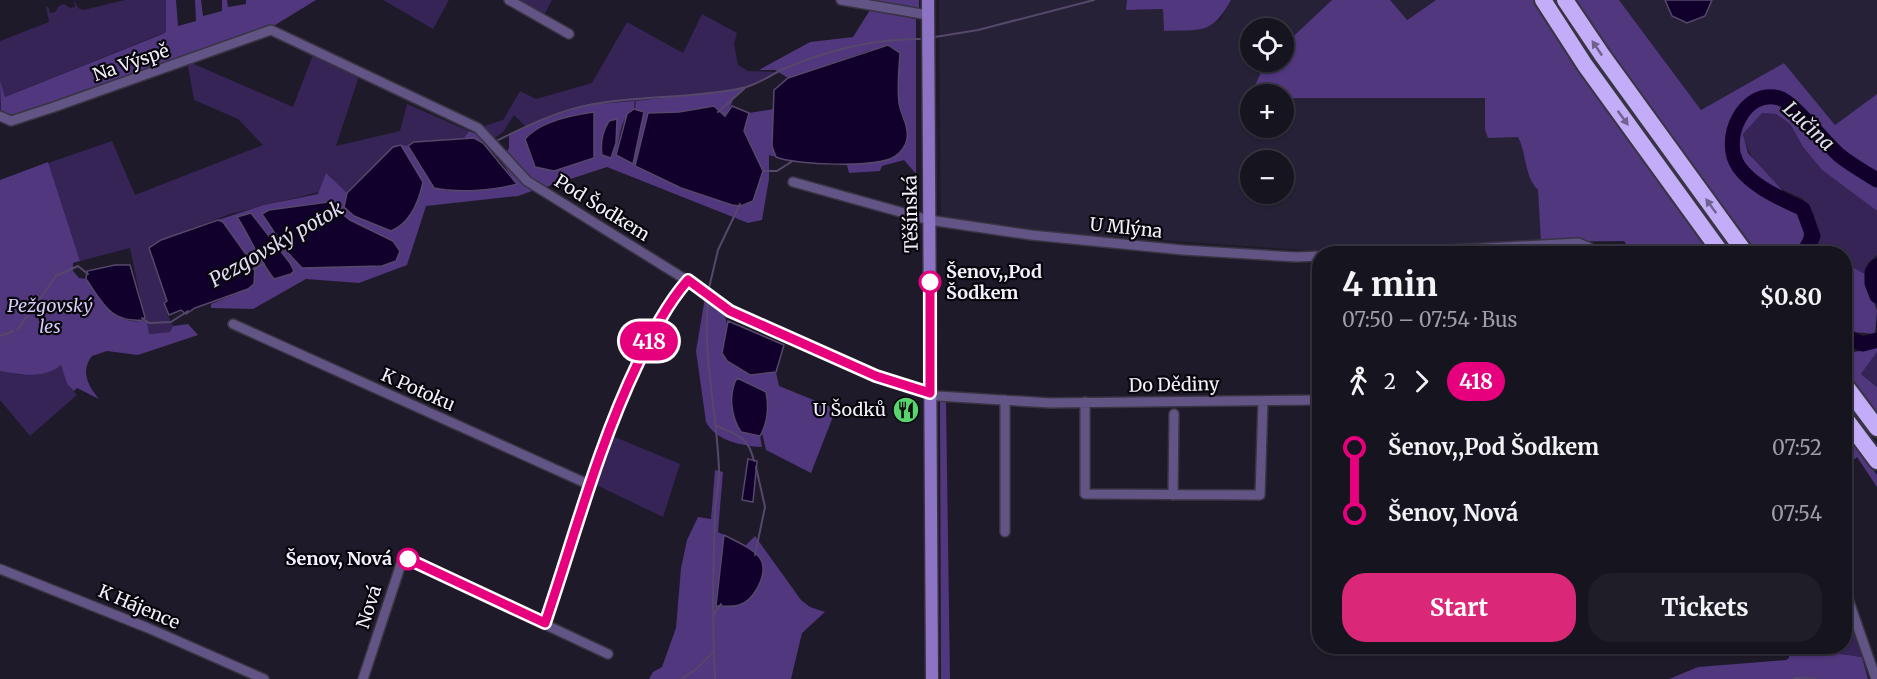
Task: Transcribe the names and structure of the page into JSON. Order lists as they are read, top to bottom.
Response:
{
  "streets": {
    "main road": ["Těšínská"],
    "street": [
      "Na Výspě",
      "Pod Šodkem",
      "U Mlýna",
      "Do Dědiny",
      "K Potoku",
      "K Hájence",
      "Nová"
    ]
  },
  "crossings": [
    ["Na Výspě", "Pod Šodkem"],
    ["Pod Šodkem", "Těšínská"],
    ["Pod Šodkem", "Do Dědiny"],
    ["Těšínská", "U Mlýna"],
    ["Těšínská", "Do Dědiny"]
  ],
  "water": ["Lučina", "Pezgovský potok"],
  "parks": ["Pežgovský les"],
  "places": {
    "other": ["Šenov,,Pod Šodkem", "Šenov, Nová"],
    "restaurant": ["U Šodků"]
  },
  "lines": ["bus line 418"],
  "page": {
    "on_map": "418",
    "map_buttons": ["+", "−"],
    "heading": ["4 min", "07:50 – 07:54 · Bus", "$0.80"],
    "legs": ["2", "418"],
    "list": [
      {
        "name": "Šenov,,Pod Šodkem",
        "value": "07:52"
      },
      {
        "name": "Šenov, Nová",
        "value": "07:54"
      }
    ],
    "buttons": ["Start", "Tickets"]
  }
}
